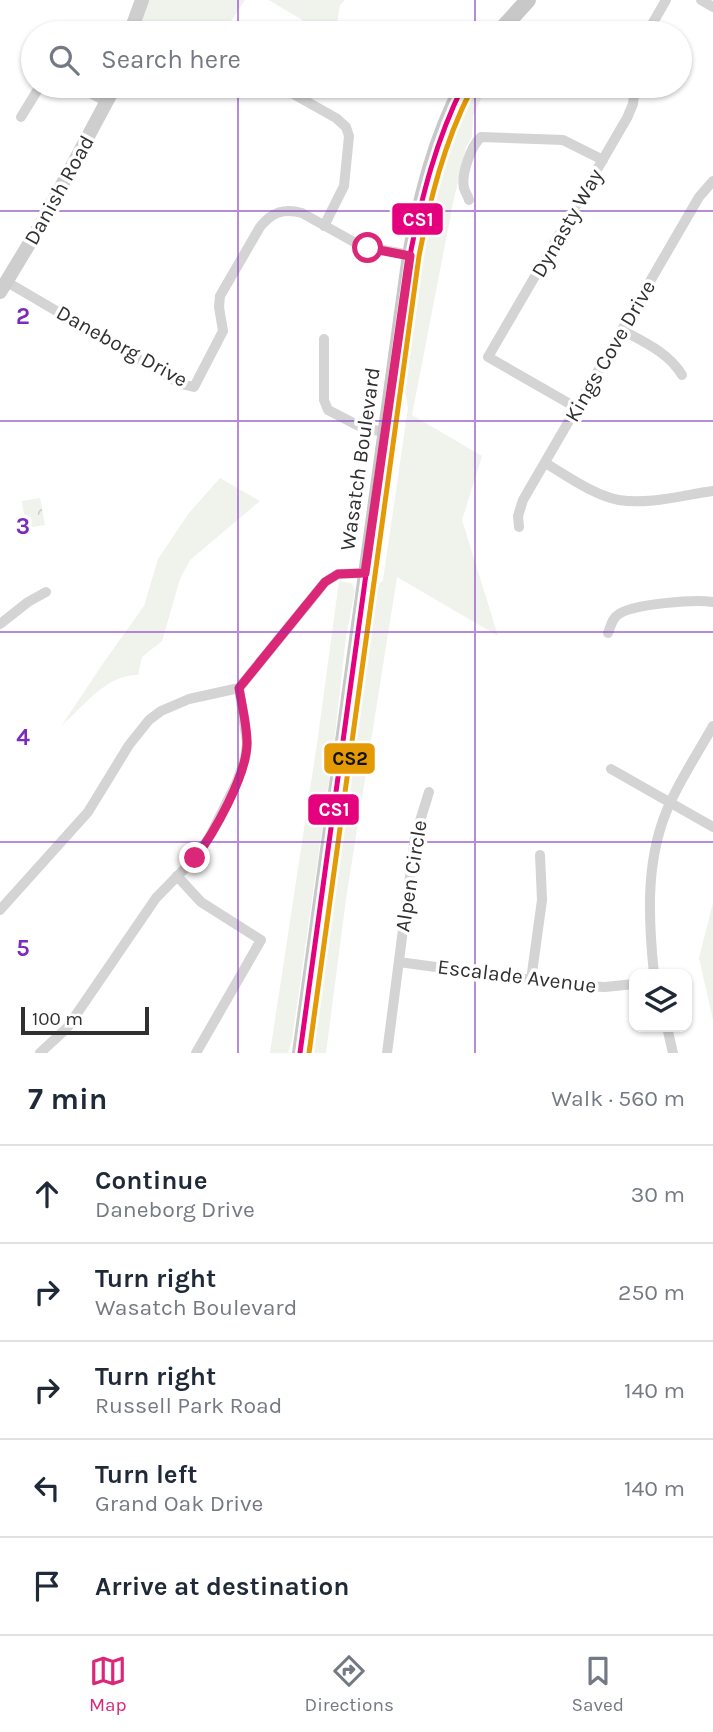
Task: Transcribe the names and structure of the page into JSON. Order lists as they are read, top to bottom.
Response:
{
  "streets": {
    "main road": ["Wasatch Boulevard"],
    "street": [
      "Danish Road",
      "Dynasty Way",
      "Daneborg Drive",
      "Kings Cove Drive",
      "Alpen Circle",
      "Escalade Avenue"
    ]
  },
  "crossings": [
    ["Danish Road", "Daneborg Drive"],
    ["Dynasty Way", "Kings Cove Drive"],
    ["Daneborg Drive", "Wasatch Boulevard"],
    ["Alpen Circle", "Escalade Avenue"]
  ],
  "lines": ["transit line CS1", "transit line CS2"],
  "scale_bar": "100 m",
  "page": {
    "search": "Search here",
    "scale": "100 m",
    "heading": ["7 min", "Walk · 560 m"],
    "list": [
      ["Continue", "Daneborg Drive", "30 m"],
      ["Turn right", "Wasatch Boulevard", "250 m"],
      ["Turn right", "Russell Park Road", "140 m"],
      ["Turn left", "Grand Oak Drive", "140 m"],
      "Arrive at destination"
    ],
    "nav": ["Map", "Directions", "Saved"]
  },
  "grid": {
    "rows": [
      "2",
      "3",
      "4",
      "5"
    ]
  }
}
